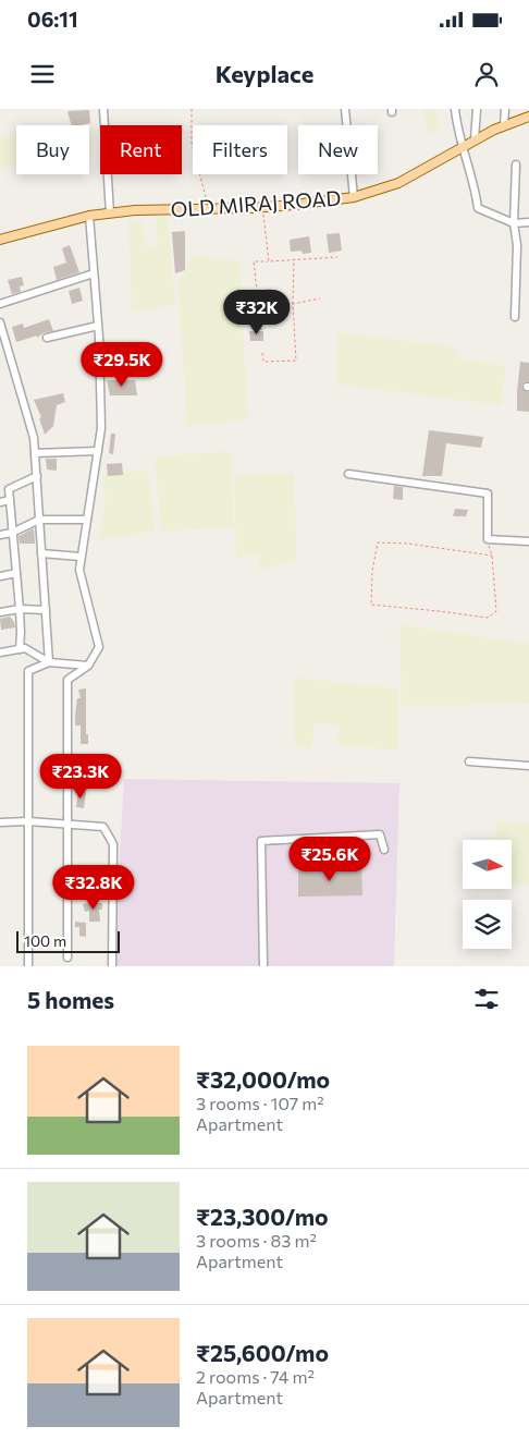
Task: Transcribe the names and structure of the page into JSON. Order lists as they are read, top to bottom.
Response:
{
  "streets": {
    "main road": ["OLD MIRAJ ROAD"]
  },
  "scale_bar": "100 m",
  "north": "right",
  "page": {
    "status": "06:11",
    "header": "Keyplace",
    "chip": [
      "Buy",
      "Rent",
      "Filters",
      "New"
    ],
    "price": [
      "₹32K",
      "₹29.5K",
      "₹23.3K",
      "₹25.6K",
      "₹32.8K"
    ],
    "scale": "100 m",
    "heading": "5 homes",
    "list": [
      {
        "name": "₹32,000/mo",
        "note": "3 rooms · 107 m² · Apartment"
      },
      {
        "name": "₹23,300/mo",
        "note": "3 rooms · 83 m² · Apartment"
      },
      {
        "name": "₹25,600/mo",
        "note": "2 rooms · 74 m² · Apartment"
      }
    ]
  }
}
